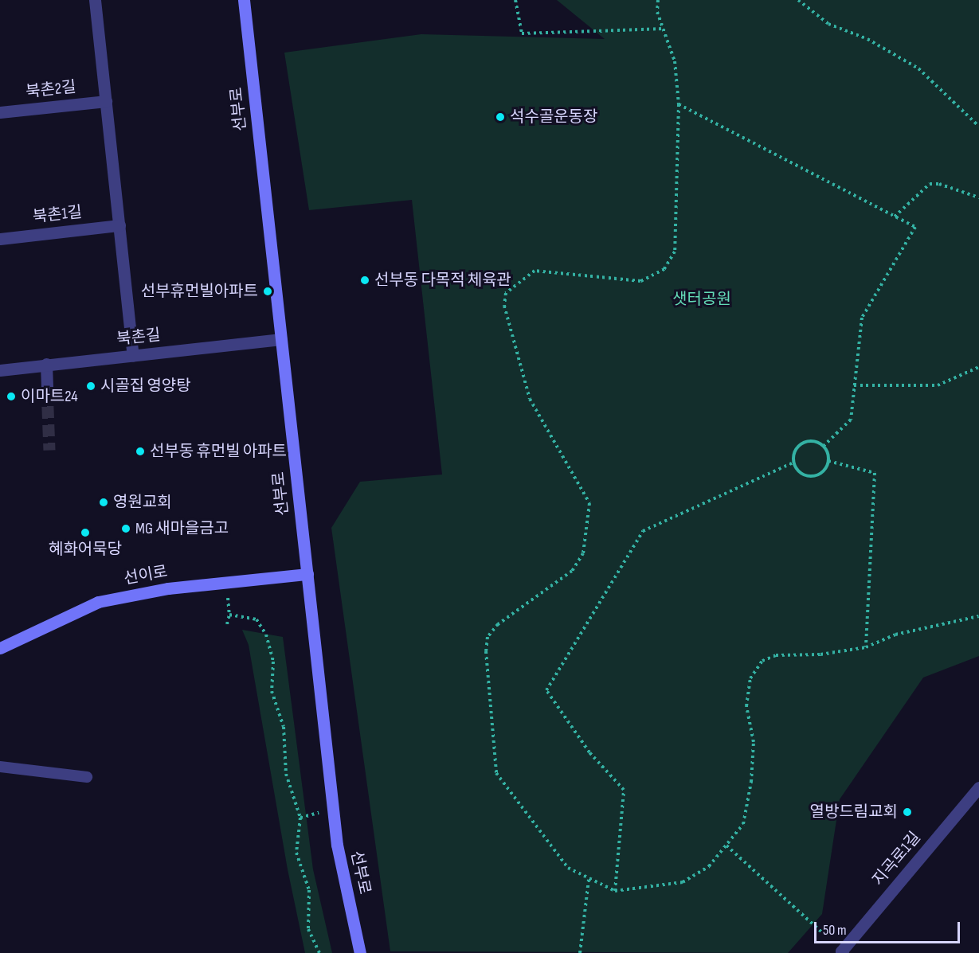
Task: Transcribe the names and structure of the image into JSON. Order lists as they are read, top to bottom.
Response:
{
  "streets": {
    "main road": ["선부로", "선이로"],
    "street": [
      "북촌2길",
      "북촌1길",
      "북촌길",
      "지곡로1길"
    ]
  },
  "crossings": [
    ["선부로", "북촌길"],
    ["선부로", "선이로"]
  ],
  "parks": ["샛터공원"],
  "places": [
    "석수골운동장",
    "선부동 다목적 체육관",
    "선부휴먼빌아파트",
    "시골집 영양탕",
    "이마트24",
    "선부동 휴먼빌 아파트",
    "영원교회",
    "MG 새마을금고",
    "혜화어묵당",
    "열방드림교회"
  ],
  "scale_bar": "50 m"
}
